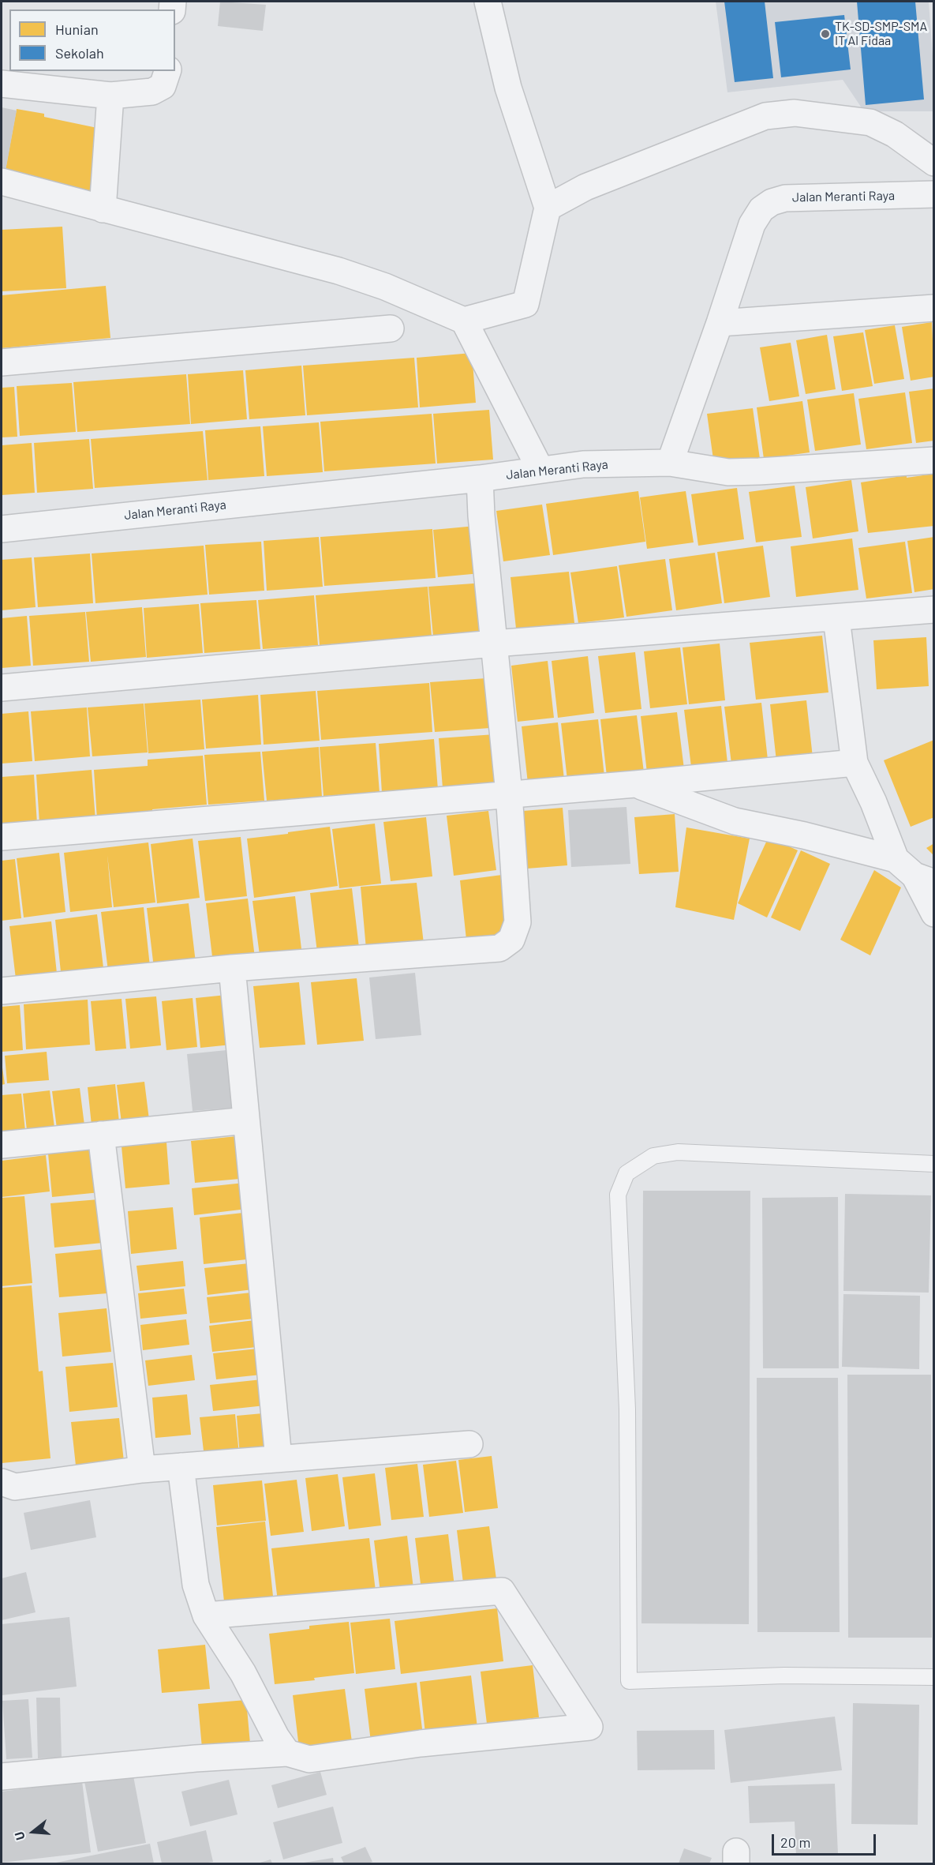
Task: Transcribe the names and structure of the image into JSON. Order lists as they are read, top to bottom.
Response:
{
  "streets": {
    "street": ["Jalan Meranti Raya"]
  },
  "places": ["TK-SD-SMP-SMA IT Al Fidaa"],
  "legend": ["Hunian", "Sekolah"],
  "scale_bar": "20 m",
  "north": "left"
}
